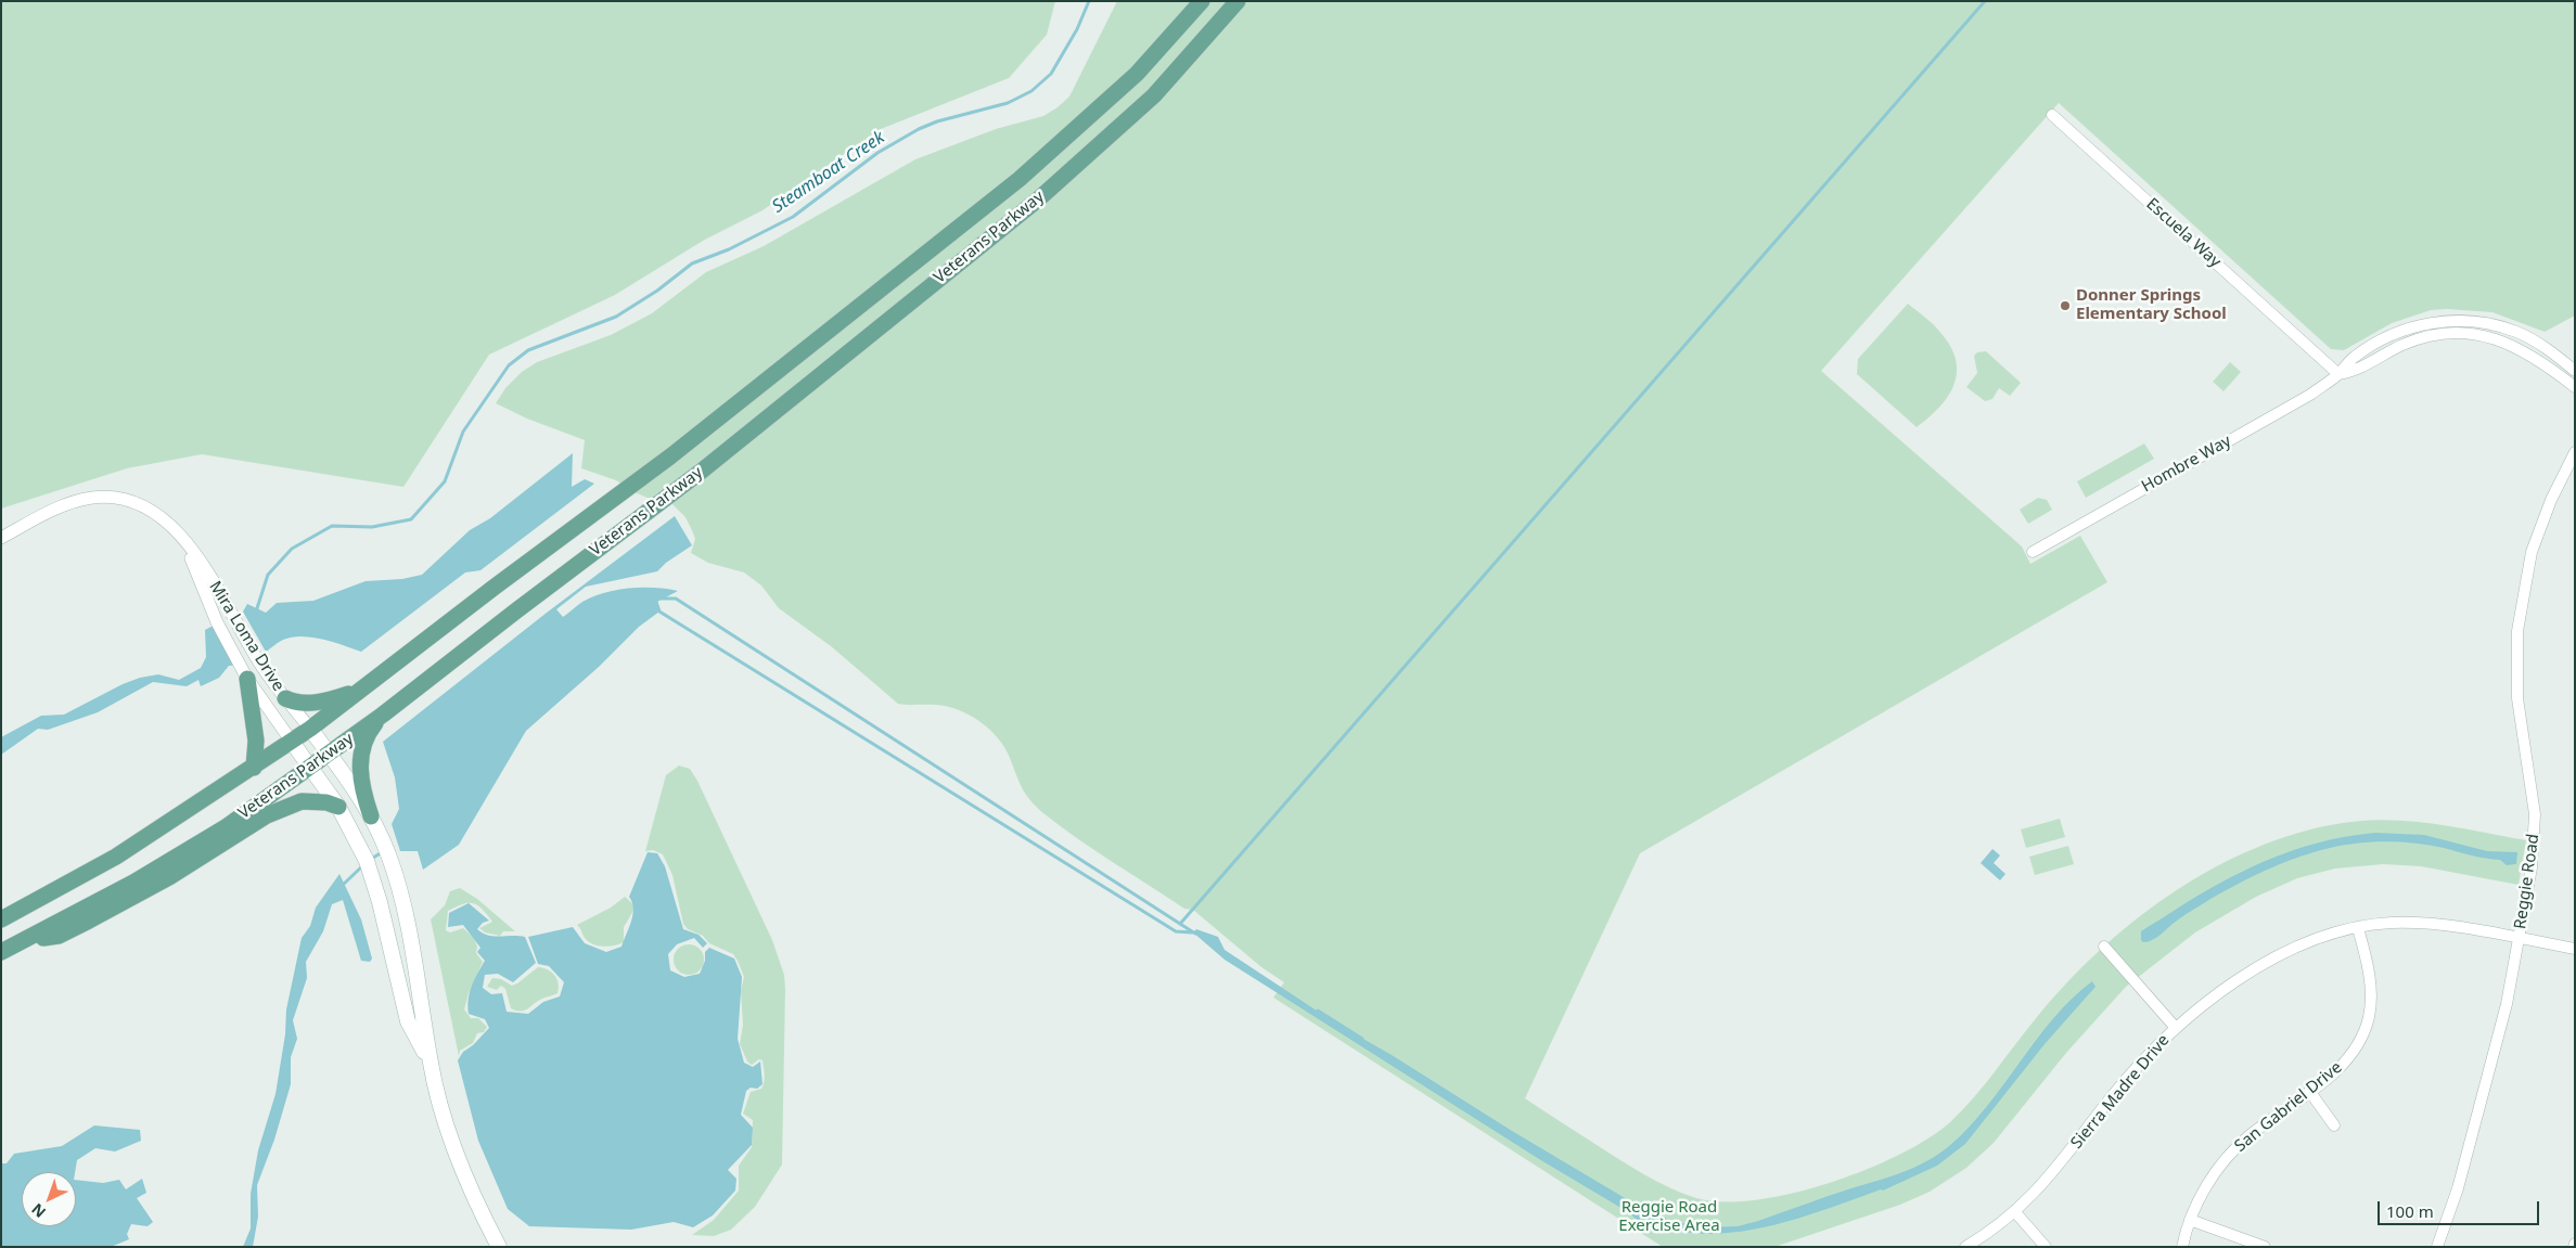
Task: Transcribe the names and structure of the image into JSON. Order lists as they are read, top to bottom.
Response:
{
  "streets": {
    "main road": ["Veterans Parkway", "Mira Loma Drive"],
    "street": [
      "Escuela Way",
      "Hombre Way",
      "Reggie Road",
      "Sierra Madre Drive",
      "San Gabriel Drive"
    ]
  },
  "crossings": [
    ["Escuela Way", "Hombre Way"],
    ["Veterans Parkway", "Mira Loma Drive"],
    ["Reggie Road", "Sierra Madre Drive"],
    ["Sierra Madre Drive", "San Gabriel Drive"]
  ],
  "water": ["Steamboat Creek"],
  "parks": ["Reggie Road Exercise Area"],
  "places": ["Donner Springs Elementary School"],
  "scale_bar": "100 m",
  "north": "bottom left"
}
